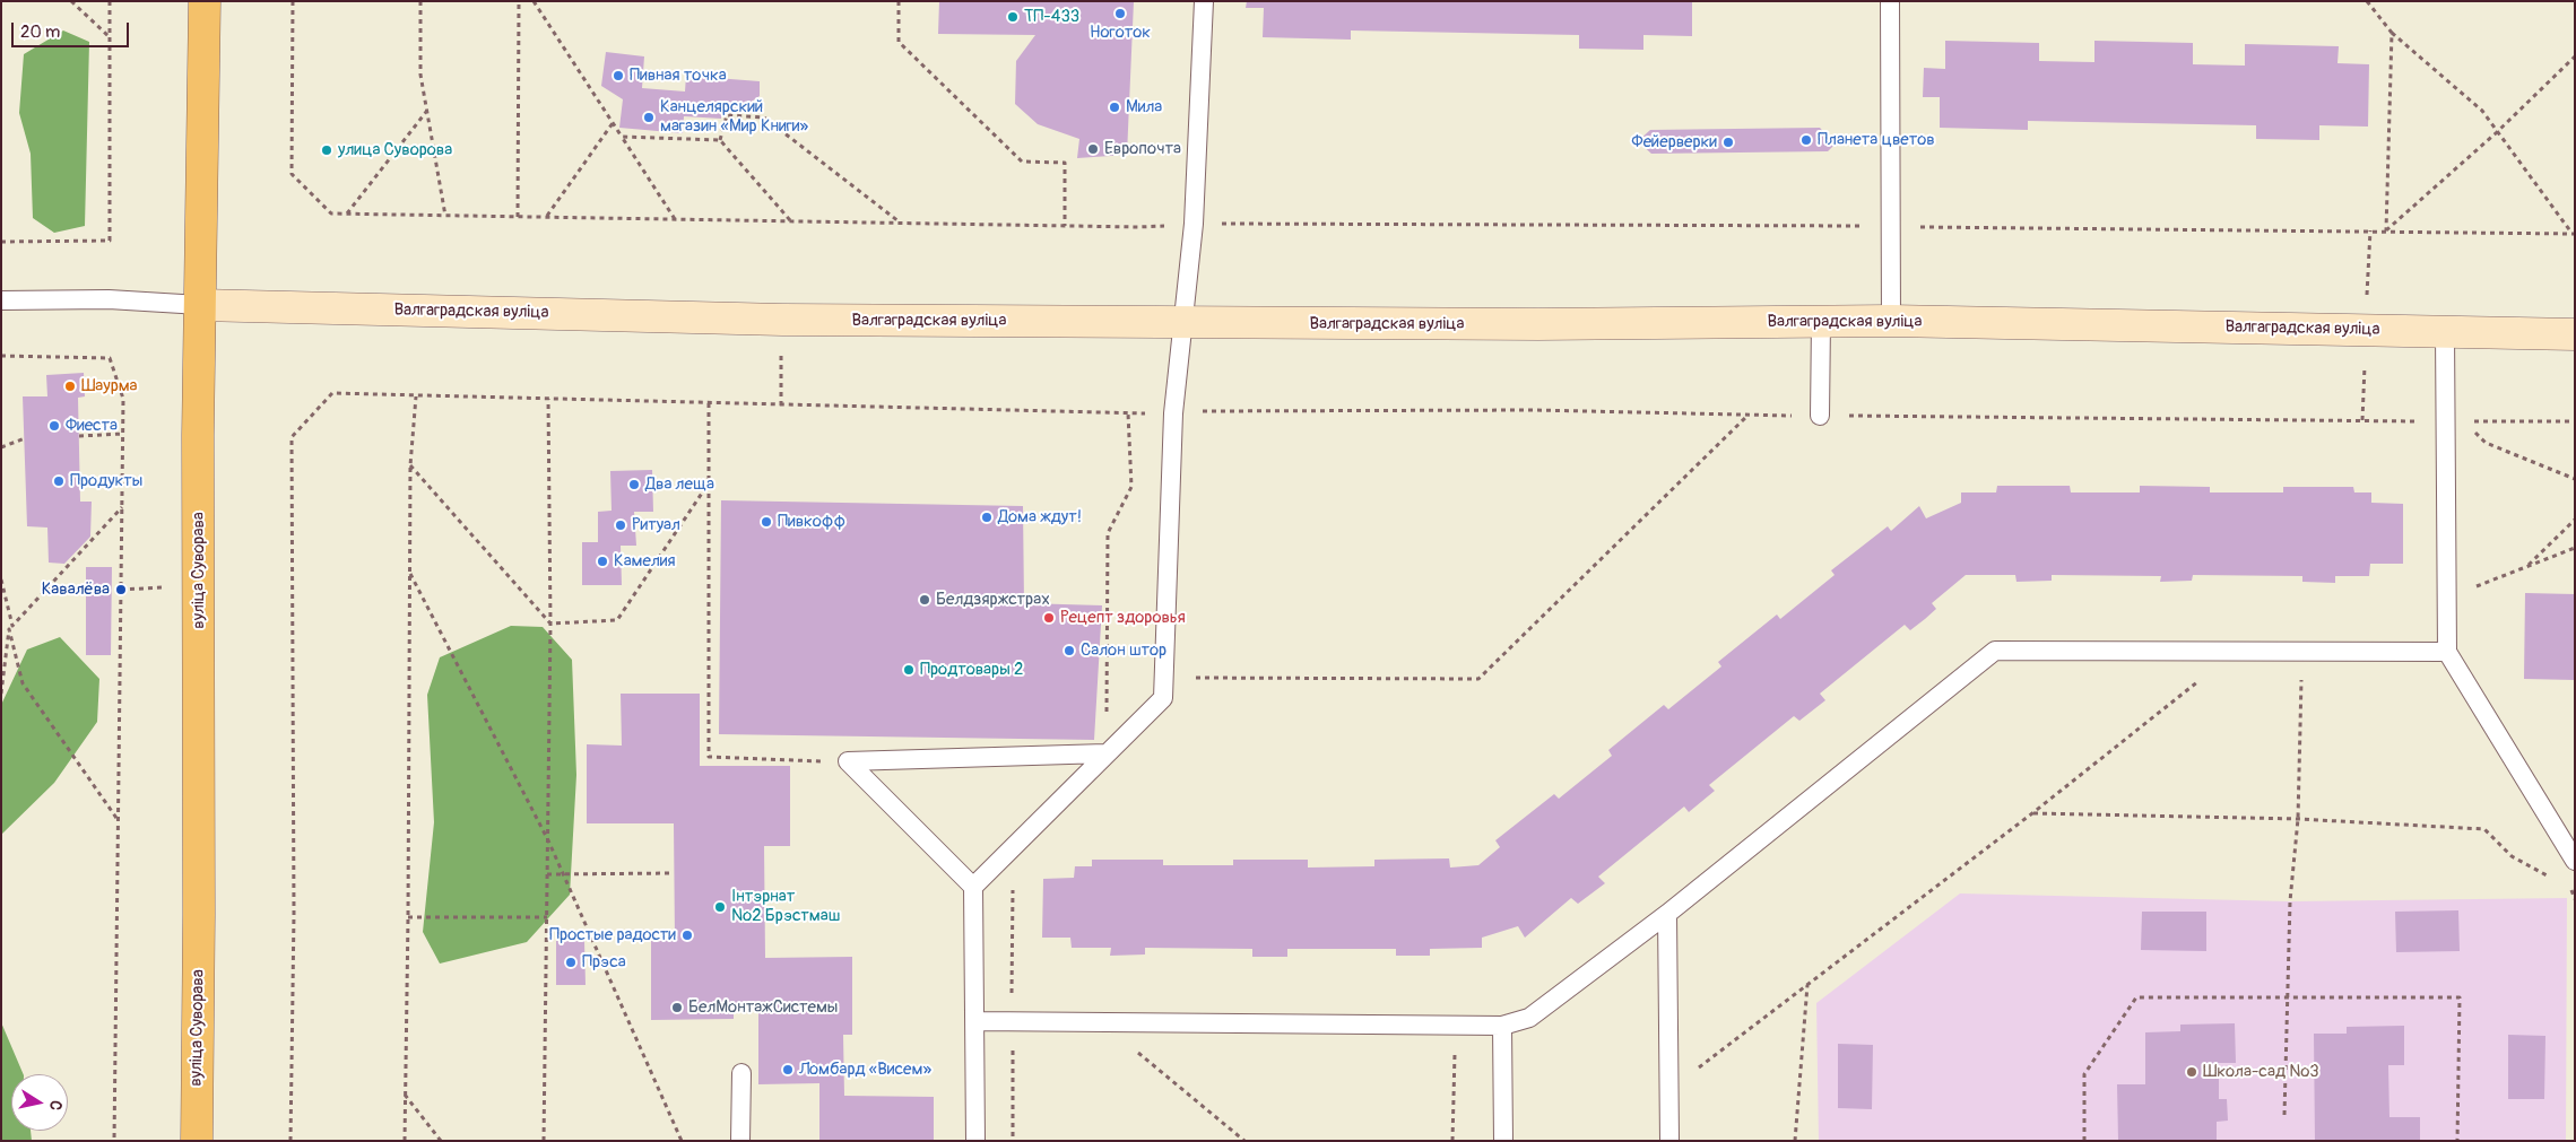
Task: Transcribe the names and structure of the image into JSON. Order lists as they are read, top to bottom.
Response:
{
  "streets": {
    "main road": ["Валгаградская вуліца", "вуліца Суворава"]
  },
  "crossings": [
    ["Валгаградская вуліца", "вуліца Суворава"]
  ],
  "places": [
    "Ноготок",
    "ТП-433",
    "Пивная точка",
    "Мила",
    "Канцелярский магазин «Мир Книги»",
    "Планета цветов",
    "Фейерверки",
    "Европочта",
    "улица Суворова",
    "Шаурма",
    "Фиеста",
    "Продукты",
    "Два леща",
    "Дома ждут!",
    "Пивкофф",
    "Ритуал",
    "Камелия",
    "Кавалёва",
    "Белдзяржстрах",
    "Рецепт здоровья",
    "Салон штор",
    "Продтовары 2",
    "Інтэрнат №2 Брэстмаш",
    "Простые радости",
    "Прэса",
    "БелМонтажСистемы",
    "Ломбард «Висем»",
    "Школа-сад №3"
  ],
  "scale_bar": "20 m",
  "north": "right"
}
